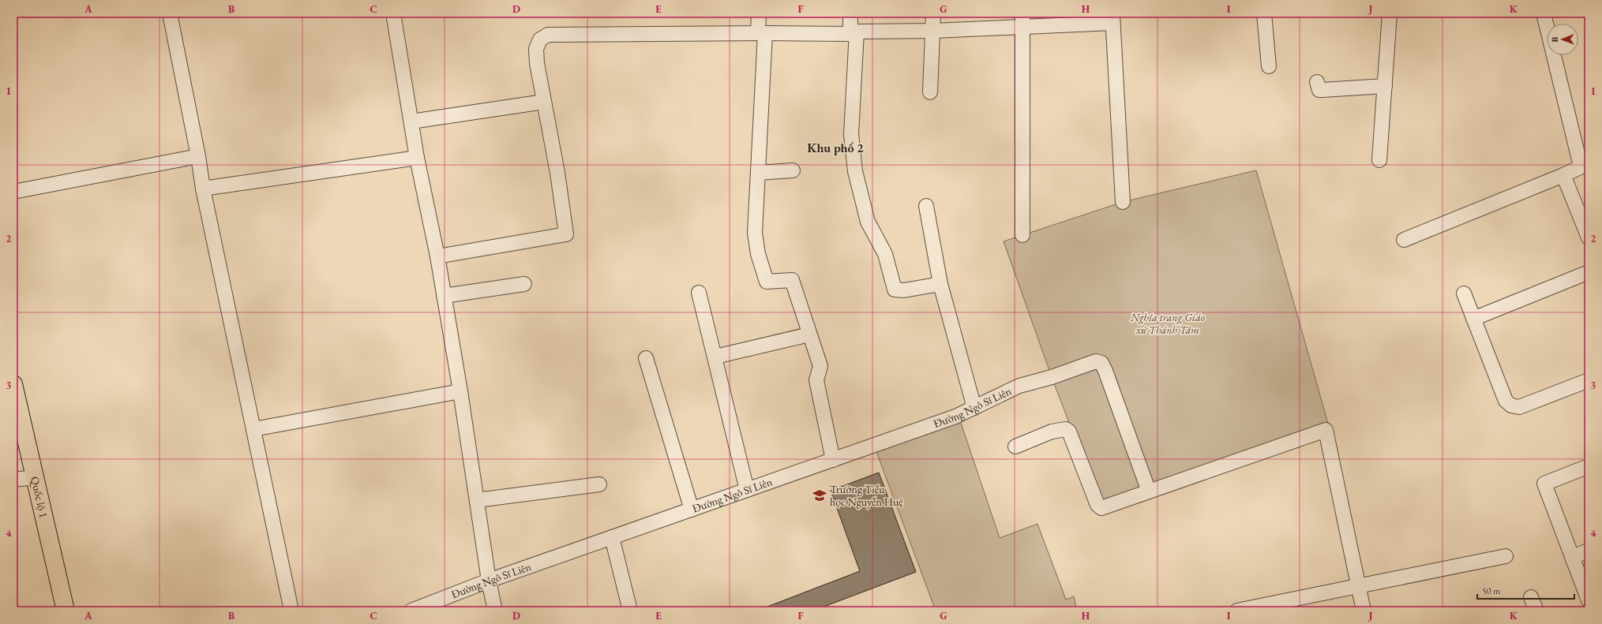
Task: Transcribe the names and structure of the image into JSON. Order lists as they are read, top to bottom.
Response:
{
  "streets": {
    "highway": ["Quốc lộ 1"],
    "street": ["Đường Ngô Sĩ Liên"]
  },
  "districts": ["Khu phố 2"],
  "parks": ["Nghĩa trang Giáo xứ Thánh Tâm"],
  "places": {
    "school or university": ["Trường Tiểu học Nguyễn Huệ"]
  },
  "scale_bar": "50 m",
  "north": "left",
  "grid": {
    "columns": [
      "A",
      "B",
      "C",
      "D",
      "E",
      "F",
      "G",
      "H",
      "I",
      "J",
      "K"
    ],
    "rows": [
      "1",
      "2",
      "3",
      "4"
    ]
  }
}
